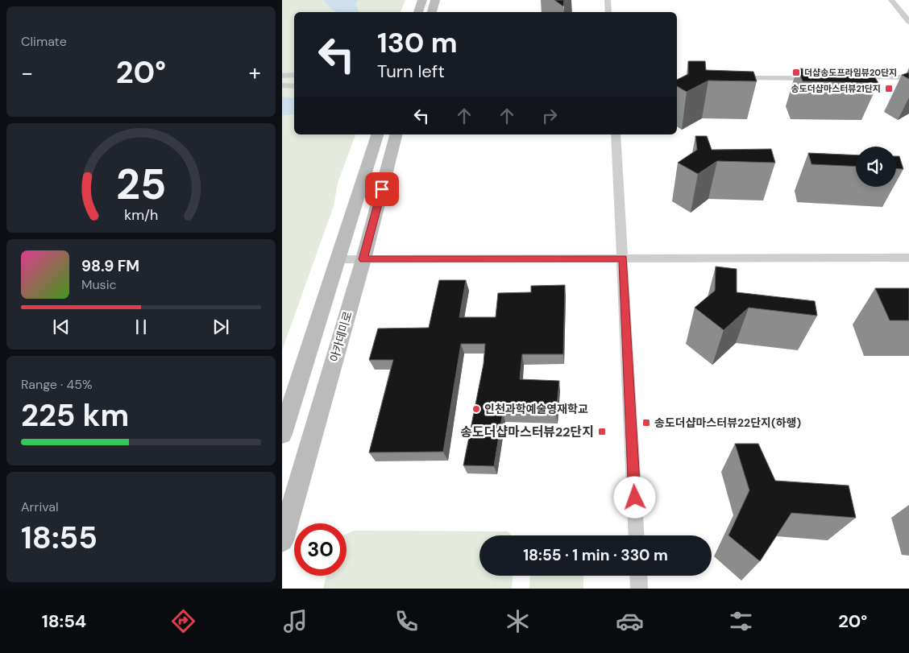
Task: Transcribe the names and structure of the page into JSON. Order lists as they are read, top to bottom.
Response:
{
  "streets": {
    "main road": ["아카데미로"]
  },
  "places": {
    "transit": [
      "더샵송도프라임뷰20단지",
      "송도더샵마스터뷰21단지",
      "송도더샵마스터뷰22단지(하행)",
      "송도더샵마스터뷰22단지"
    ],
    "other": ["인천과학예술영재학교"]
  },
  "page": {
    "tile": [
      "Climate",
      ["Range · 45%", "225 km"],
      ["Arrival", "18:55"]
    ],
    "turn": ["130 m", "Turn left"],
    "heat": ["−", "20°", "+"],
    "song": ["98.9 FM", "Music"],
    "limit": "30",
    "trip": "18:55 · 1 min · 330 m",
    "tabs": ["18:54", "20°"],
    "gauge": ["25", "km/h"]
  }
}
